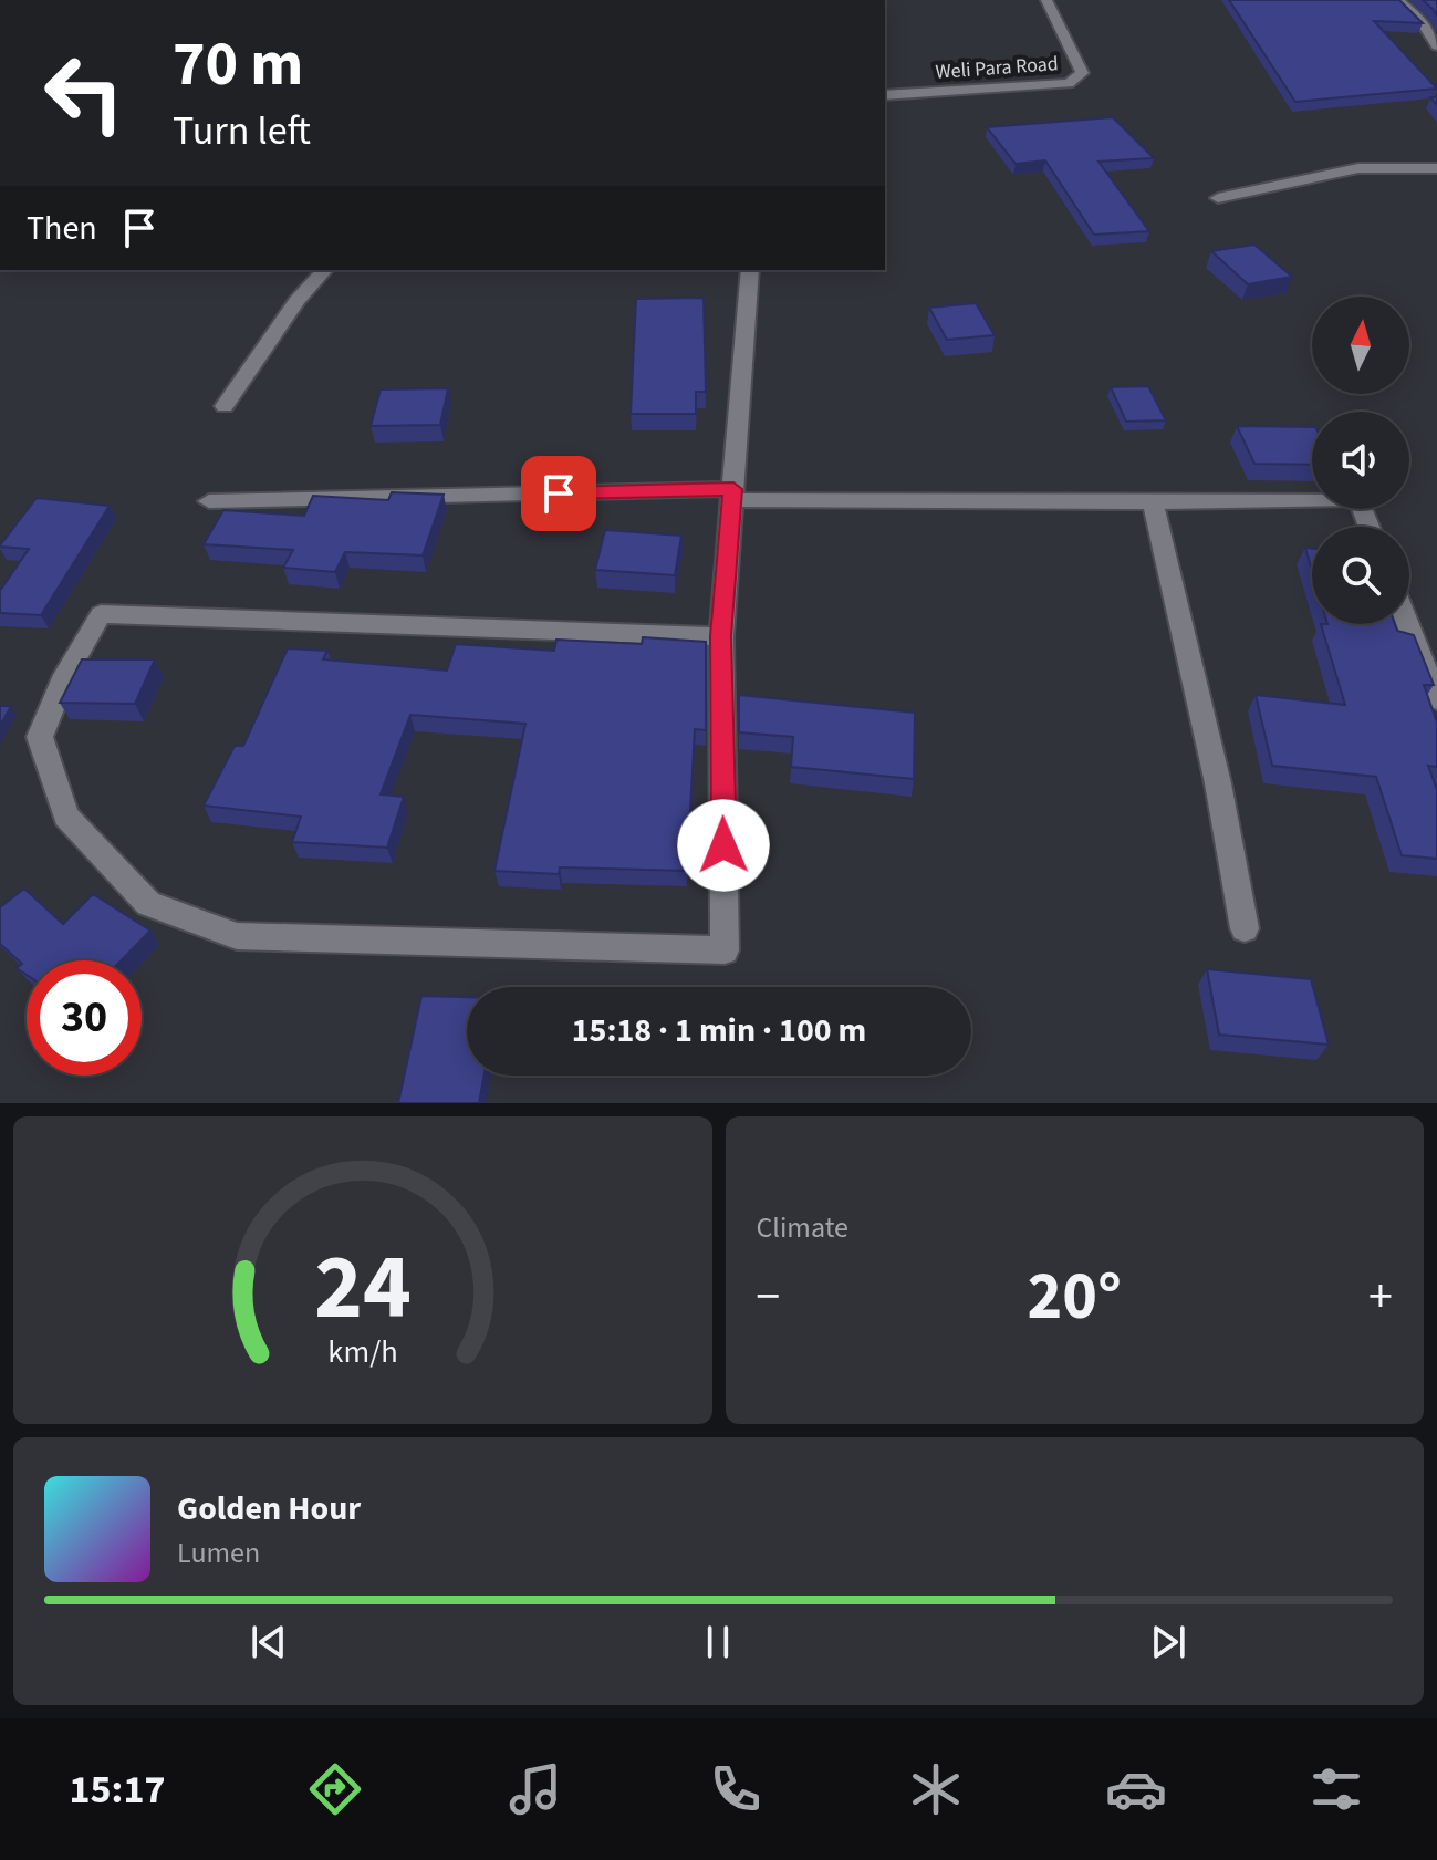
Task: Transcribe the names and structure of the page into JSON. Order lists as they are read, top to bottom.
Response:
{
  "streets": {
    "street": ["Weli Para Road"]
  },
  "north": "top",
  "page": {
    "turn": ["70 m", "Turn left"],
    "then": "Then",
    "limit": "30",
    "trip": "15:18 · 1 min · 100 m",
    "tile": "Climate",
    "heat": ["−", "20°", "+"],
    "song": ["Golden Hour", "Lumen"],
    "tabs": "15:17",
    "gauge": ["24", "km/h"]
  }
}
